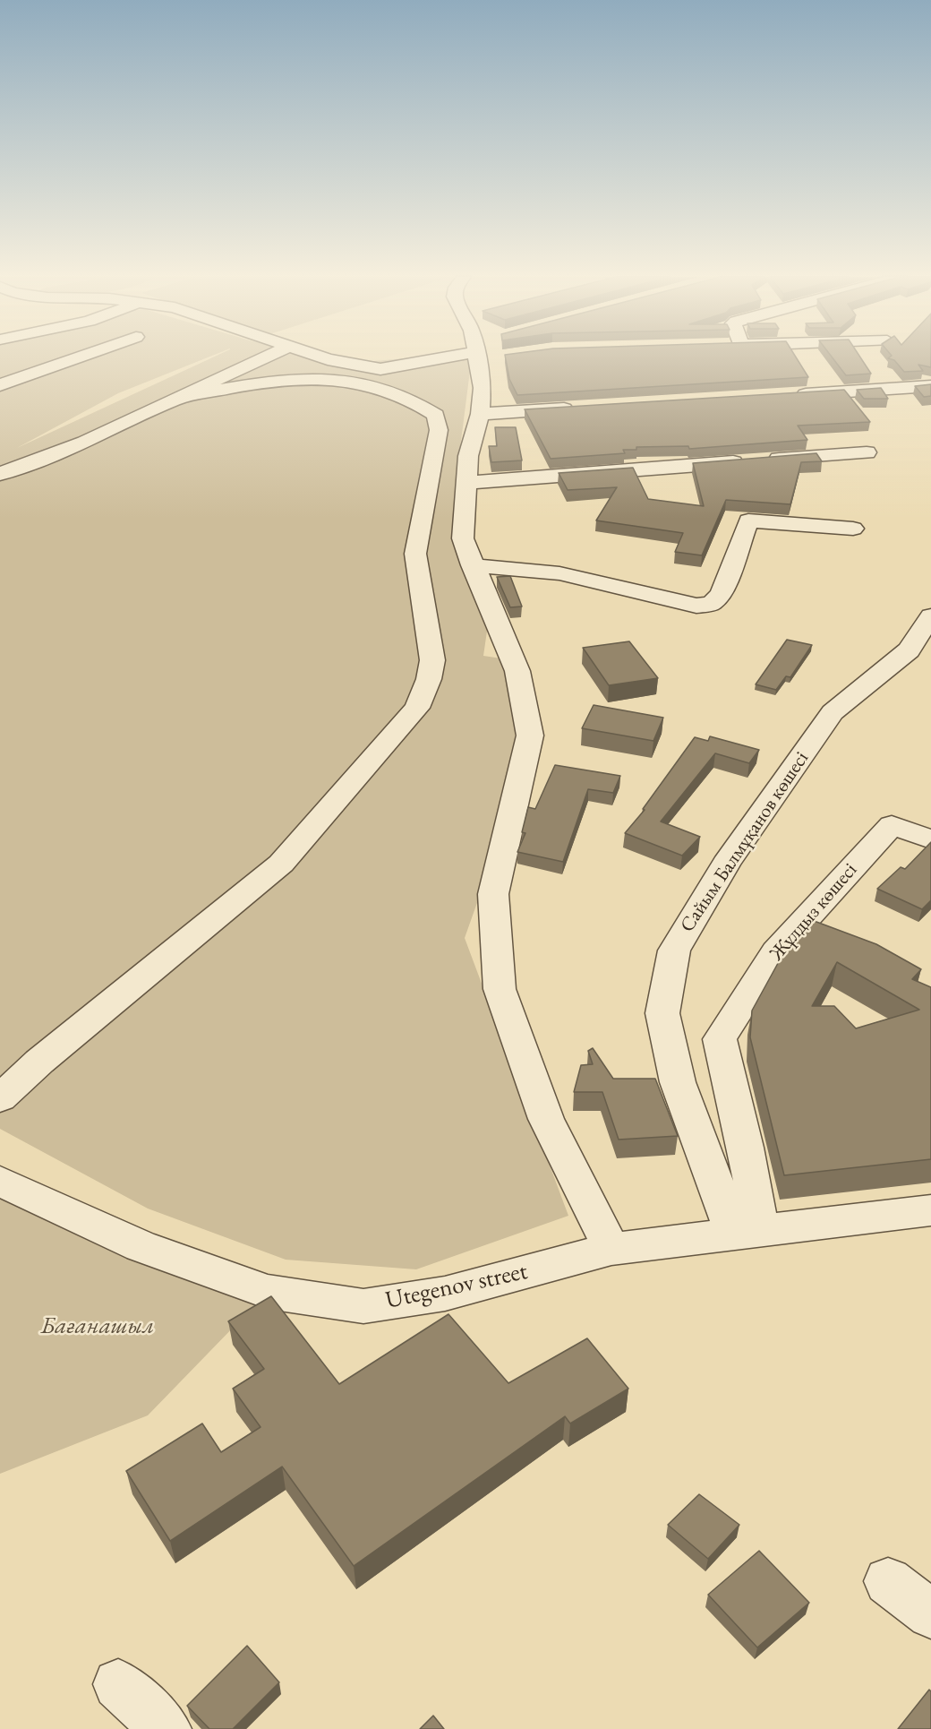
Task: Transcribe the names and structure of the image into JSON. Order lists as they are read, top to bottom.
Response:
{
  "streets": {
    "street": ["Сайым Балмұқанов көшесі", "Жұлдыз көшесі", "Utegenov street"]
  },
  "crossings": [
    ["Сайым Балмұқанов көшесі", "Жұлдыз көшесі"],
    ["Сайым Балмұқанов көшесі", "Utegenov street"],
    ["Жұлдыз көшесі", "Utegenov street"]
  ],
  "parks": ["Бағанашыл"]
}
